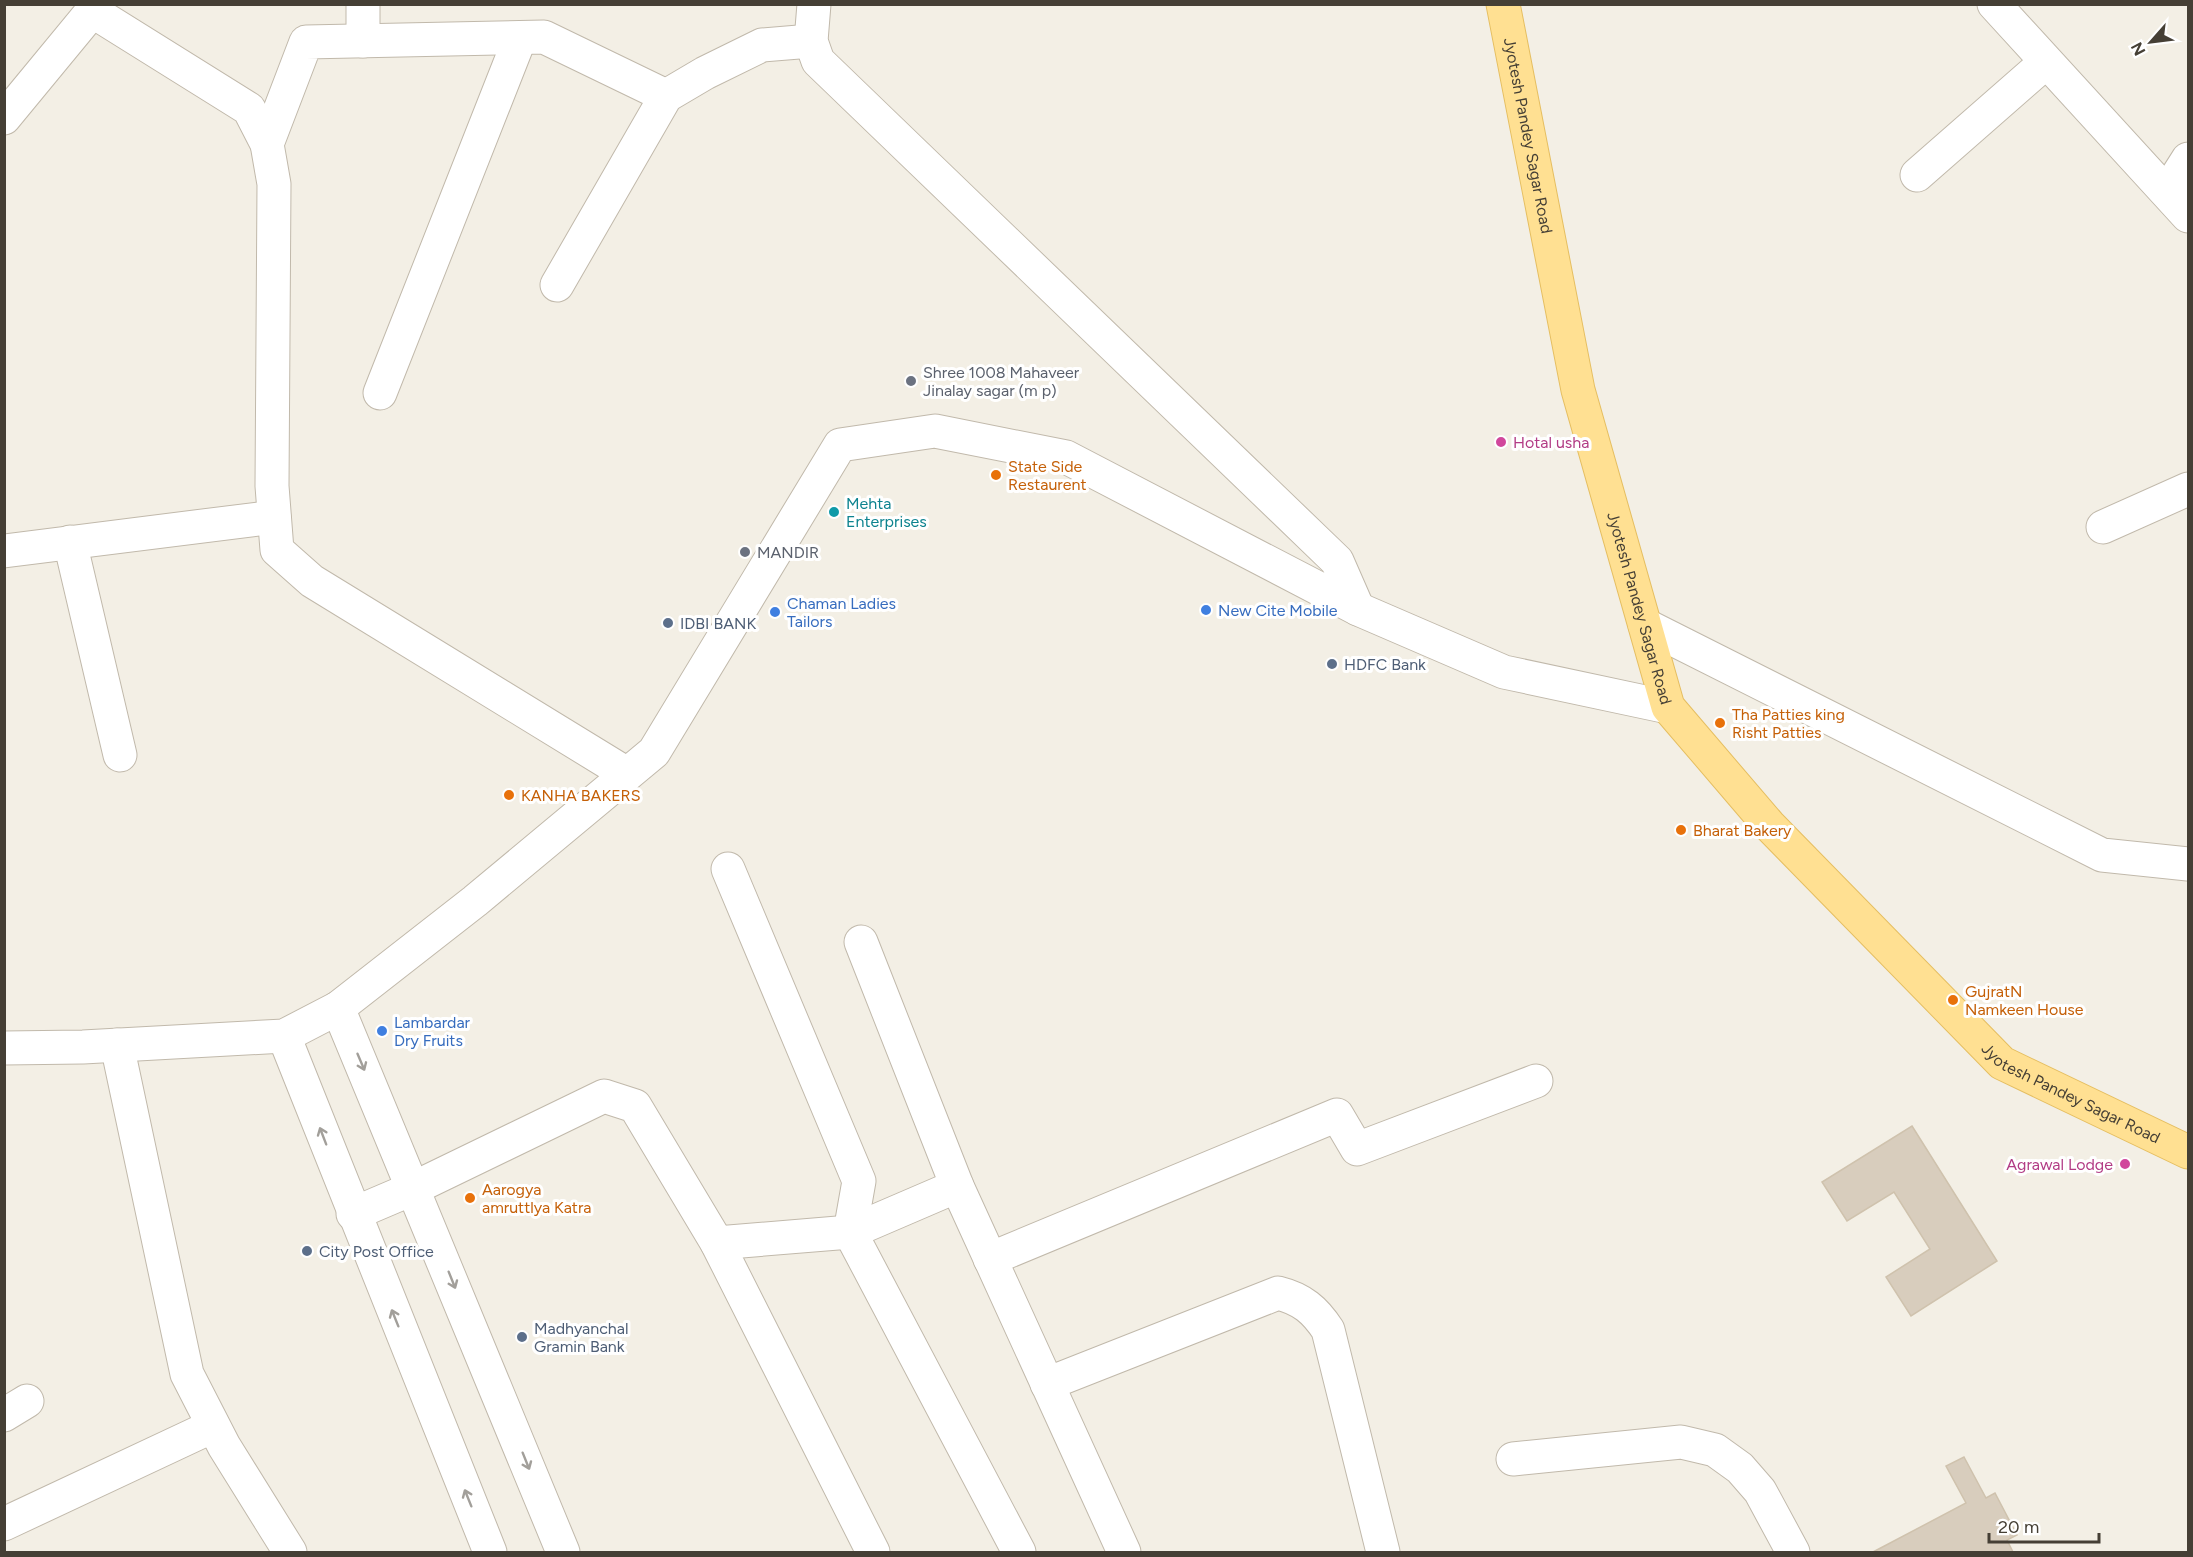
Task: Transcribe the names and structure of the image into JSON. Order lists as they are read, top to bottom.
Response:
{
  "streets": {
    "main road": ["Jyotesh Pandey Sagar Road"]
  },
  "places": [
    "Shree 1008 Mahaveer Jinalay sagar (m p)",
    "Hotal usha",
    "State Side Restaurent",
    "Mehta Enterprises",
    "MANDIR",
    "New Cite Mobile",
    "Chaman Ladies Tailors",
    "IDBI BANK",
    "HDFC Bank",
    "Tha Patties king Risht Patties",
    "KANHA BAKERS",
    "Bharat Bakery",
    "GujratN Namkeen House",
    "Lambardar Dry Fruits",
    "Agrawal Lodge",
    "Aarogya amruttlya Katra",
    "City Post Office",
    "Madhyanchal Gramin Bank"
  ],
  "scale_bar": "20 m",
  "north": "bottom left"
}
